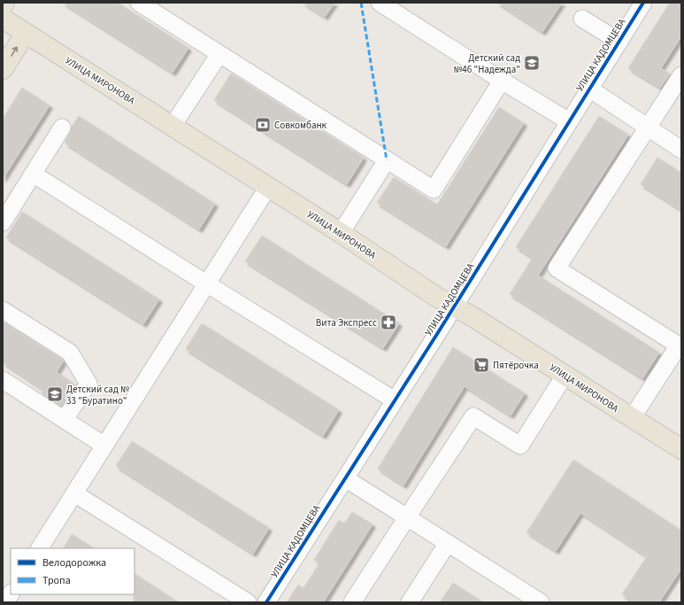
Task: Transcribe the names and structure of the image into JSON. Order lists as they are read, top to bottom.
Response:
{
  "streets": {
    "main road": ["УЛИЦА МИРОНОВА"],
    "street": ["УЛИЦА КАДОМЦЕВА"]
  },
  "crossings": [
    ["УЛИЦА КАДОМЦЕВА", "УЛИЦА МИРОНОВА"]
  ],
  "places": {
    "school or university": ["Детский сад №46 \"Надежда\"", "Детский сад № 33 \"Буратино\""],
    "bank": ["Совкомбанк"],
    "pharmacy": ["Вита Экспресс"],
    "supermarket": ["Пятёрочка"]
  },
  "legend": ["Велодорожка", "Тропа"]
}
